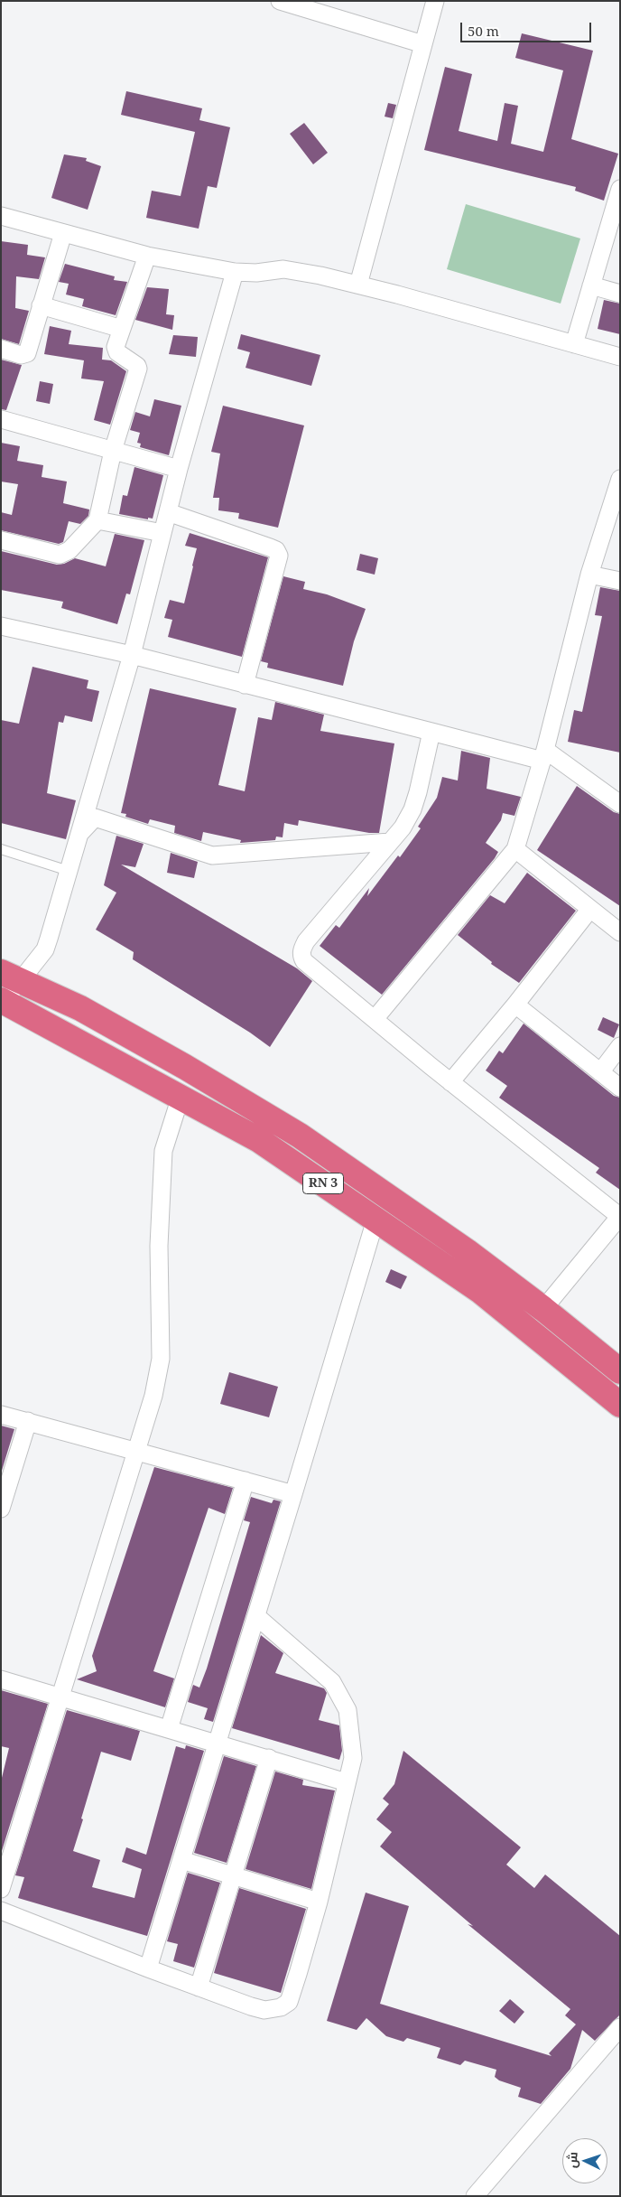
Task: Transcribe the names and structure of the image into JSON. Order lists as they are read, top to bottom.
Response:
{
  "streets": {
    "highway": ["RN 3"]
  },
  "scale_bar": "50 m",
  "north": "left"
}
